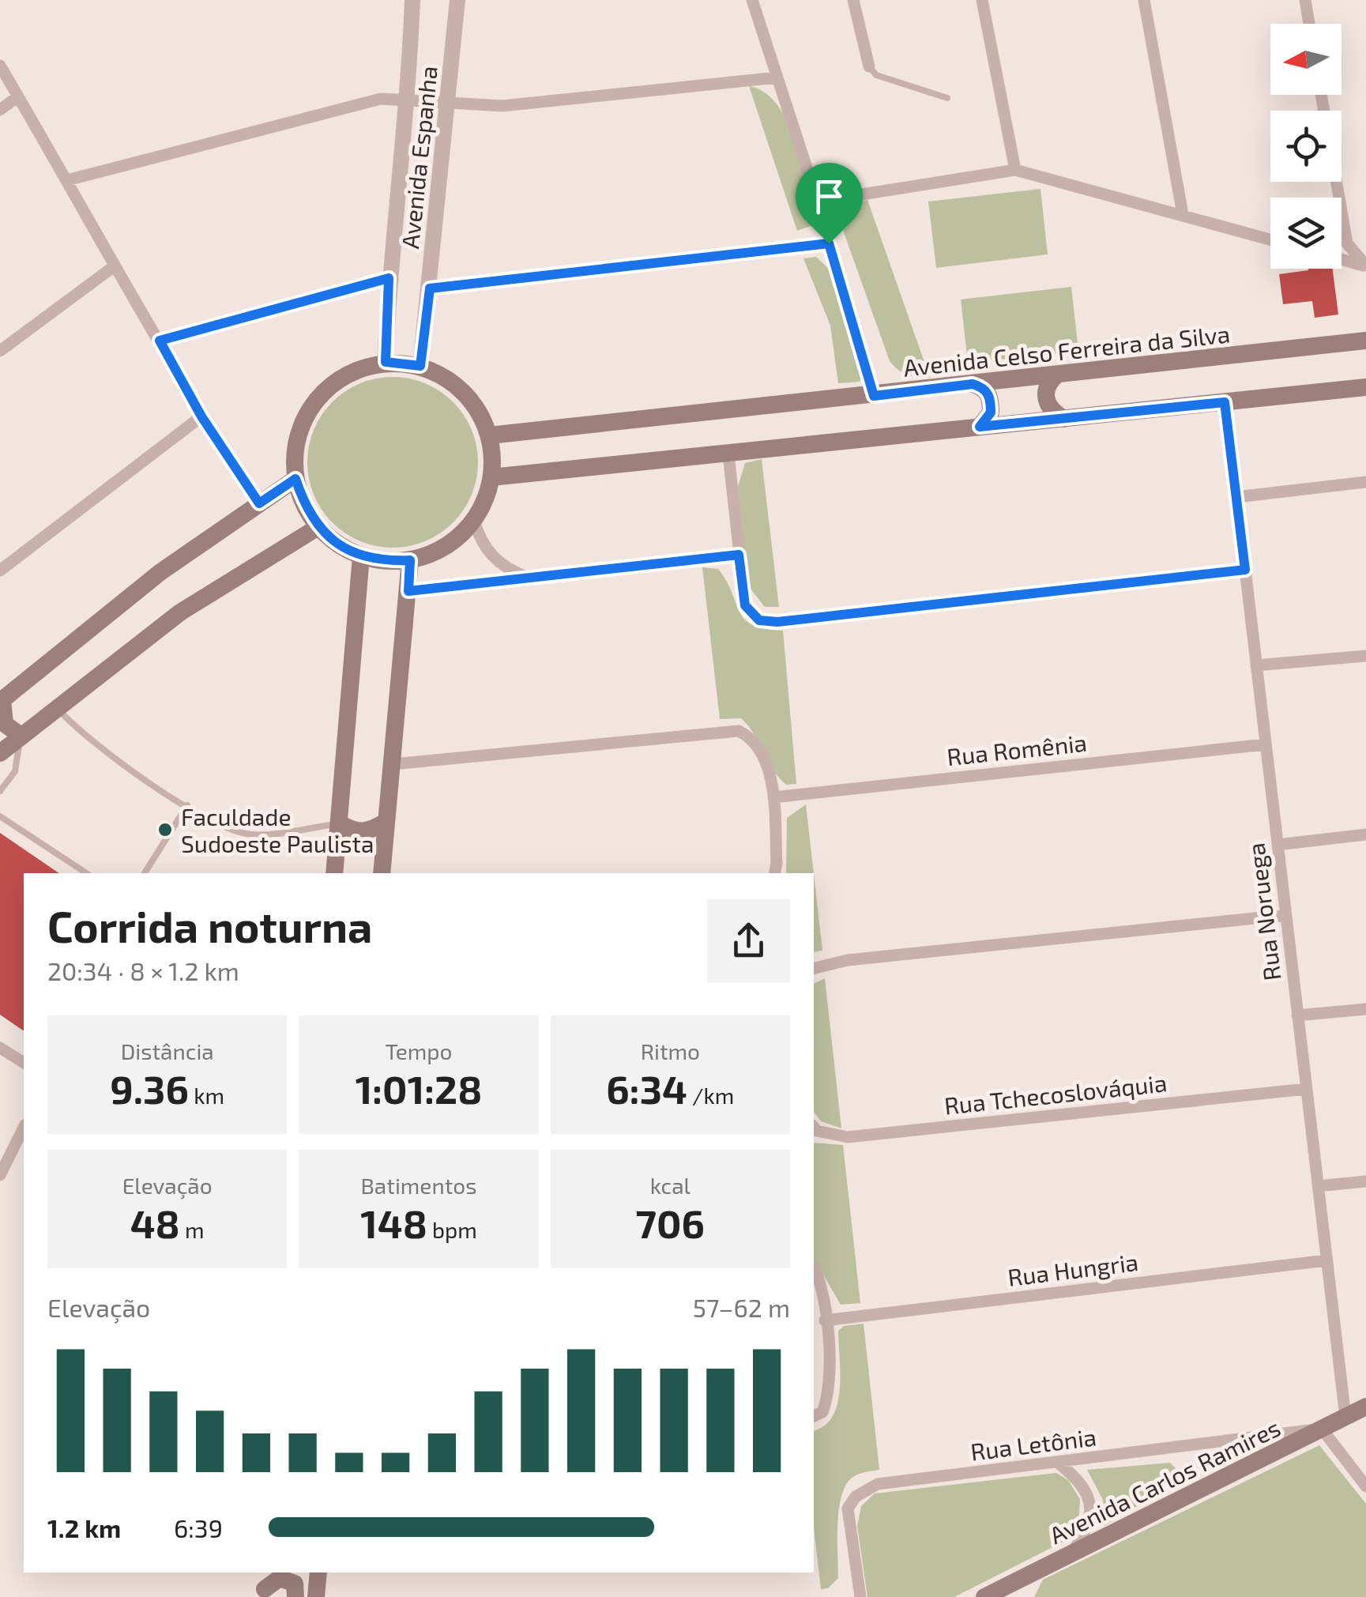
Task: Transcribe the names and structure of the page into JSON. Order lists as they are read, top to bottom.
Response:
{
  "streets": {
    "main road": ["Avenida Celso Ferreira da Silva", "Avenida Carlos Ramires"],
    "street": [
      "Avenida Espanha",
      "Rua Romênia",
      "Rua Noruega",
      "Rua Tchecoslováquia",
      "Rua Hungria",
      "Rua Letônia"
    ]
  },
  "crossings": [
    ["Avenida Espanha", "Avenida Celso Ferreira da Silva"],
    ["Rua Romênia", "Rua Noruega"],
    ["Rua Noruega", "Rua Tchecoslováquia"],
    ["Rua Noruega", "Rua Hungria"],
    ["Rua Noruega", "Avenida Carlos Ramires"],
    ["Rua Letônia", "Avenida Carlos Ramires"]
  ],
  "places": ["Faculdade Sudoeste Paulista"],
  "north": "left",
  "page": {
    "heading": ["Corrida noturna", "20:34 · 8 × 1.2 km"],
    "stats": [
      ["Distância", "9.36 km"],
      ["Tempo", "1:01:28"],
      ["Ritmo", "6:34 /km"],
      ["Elevação", "48 m"],
      ["Batimentos", "148 bpm"],
      ["kcal", "706"]
    ],
    "chart": ["Elevação", "57–62 m"],
    "list": [
      {
        "name": "1.2 km",
        "note": "6:39"
      }
    ]
  }
}
